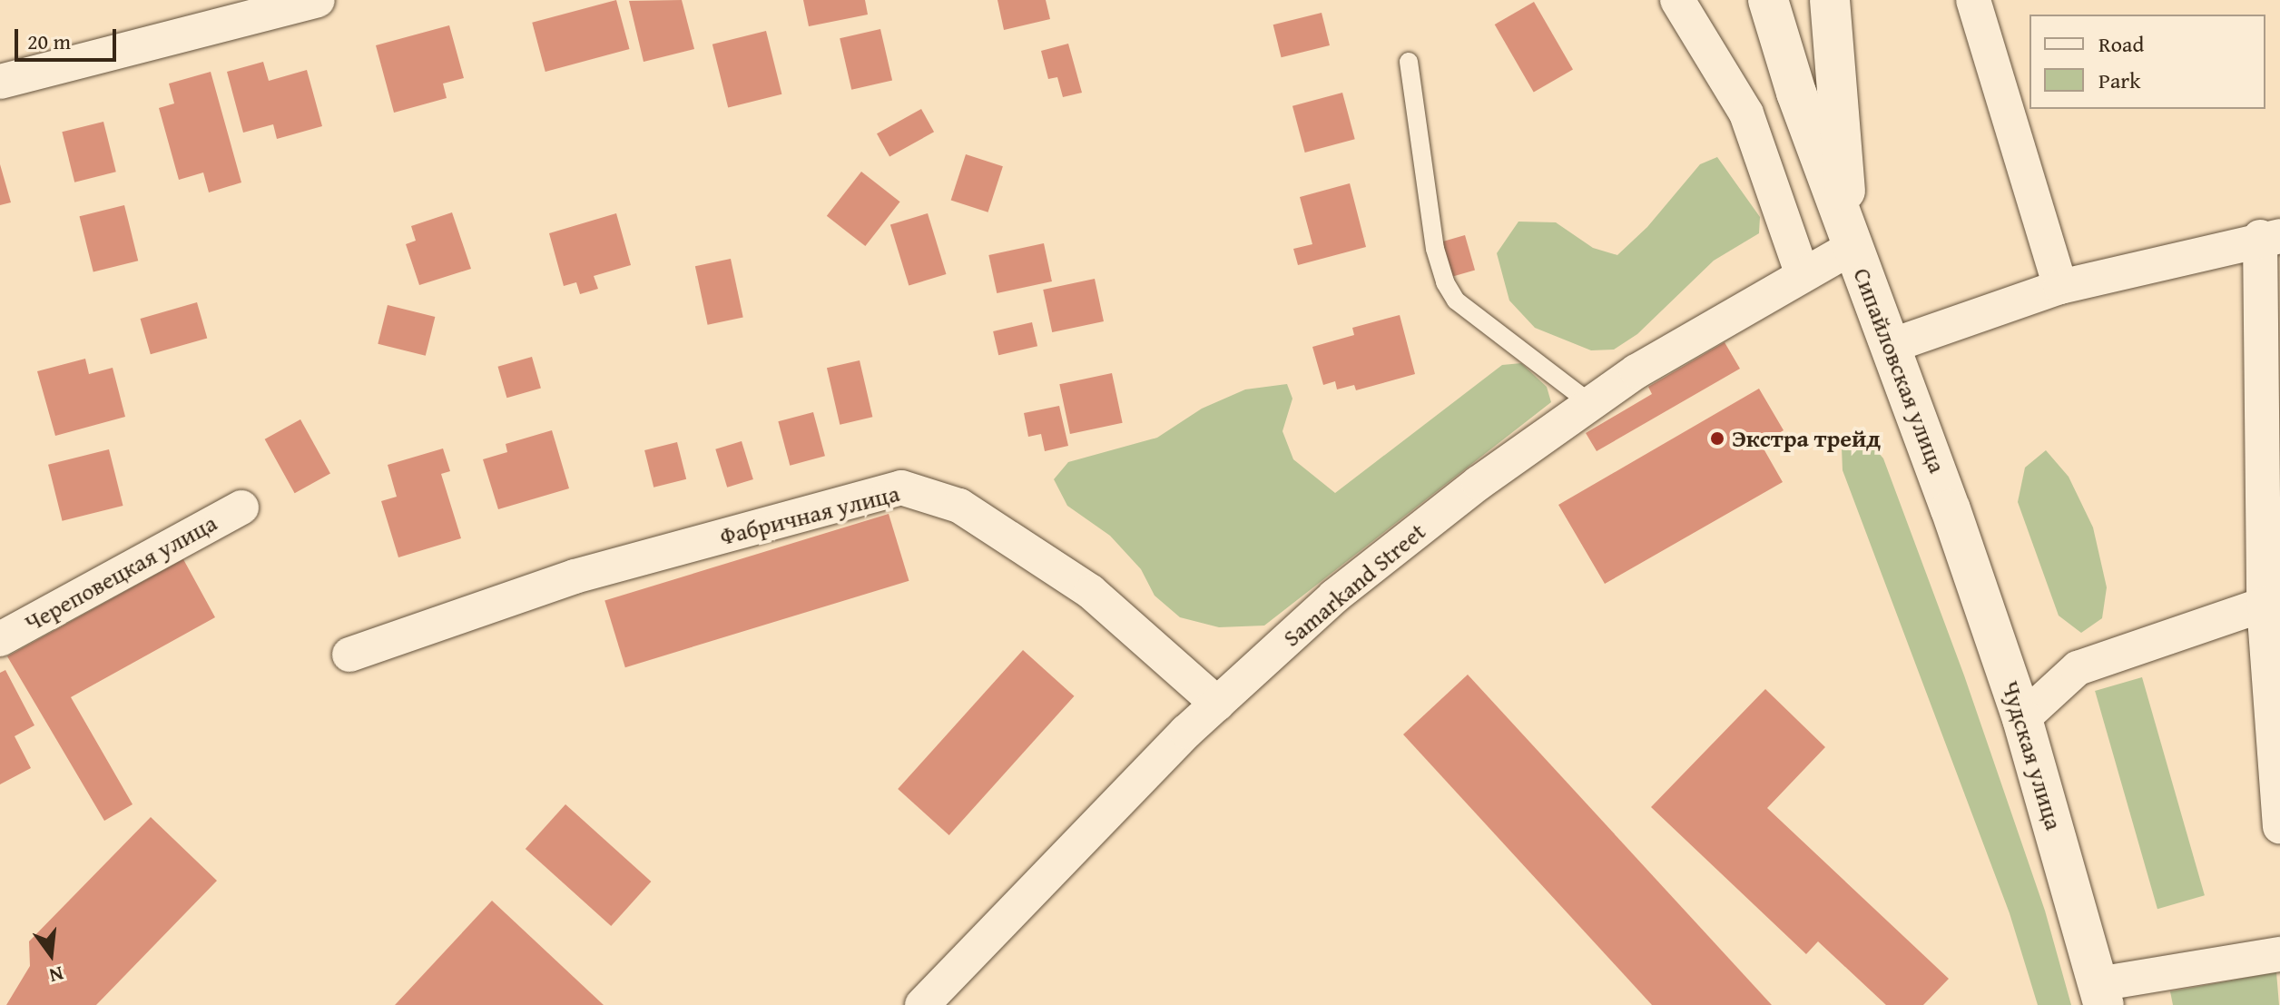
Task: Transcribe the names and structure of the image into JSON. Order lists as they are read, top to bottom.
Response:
{
  "streets": {
    "main road": ["Сипайловская улица", "Чудская улица"],
    "street": ["Фабричная улица", "Череповецкая улица", "Samarkand Street"]
  },
  "crossings": [
    ["Сипайловская улица", "Samarkand Street"],
    ["Сипайловская улица", "Чудская улица"],
    ["Фабричная улица", "Samarkand Street"]
  ],
  "places": ["Экстра трейд"],
  "legend": ["Road", "Park"],
  "scale_bar": "20 m",
  "north": "bottom"
}
